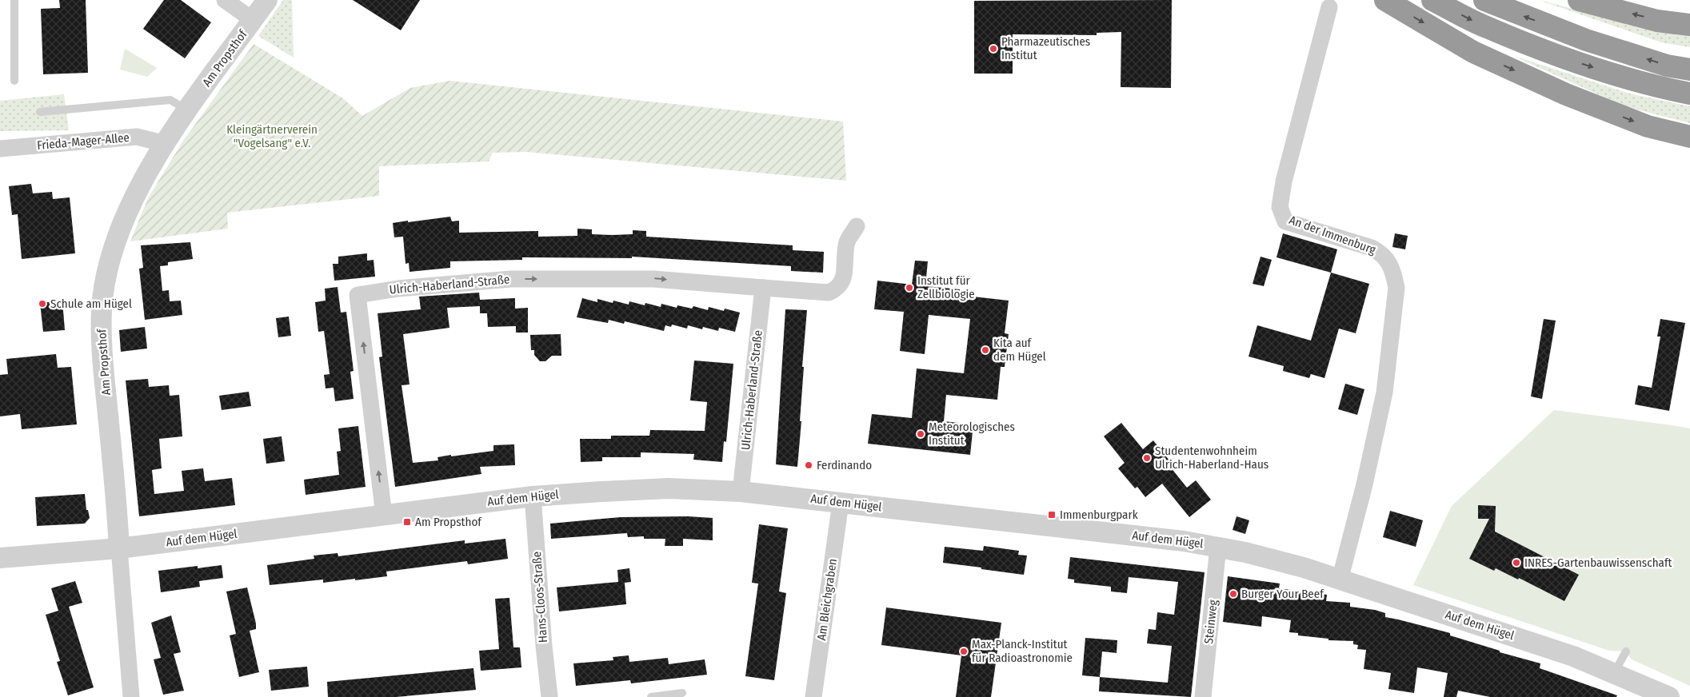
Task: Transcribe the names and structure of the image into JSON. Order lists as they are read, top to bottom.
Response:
{
  "streets": {
    "street": [
      "Am Propsthof",
      "Frieda-Mager-Allee",
      "An der Immenburg",
      "Ulrich-Haberland-Straße",
      "Auf dem Hügel",
      "Hans-Cloos-Straße",
      "Am Bleichgraben",
      "Steinweg"
    ]
  },
  "crossings": [
    ["Am Propsthof", "Frieda-Mager-Allee"],
    ["Am Propsthof", "Auf dem Hügel"],
    ["An der Immenburg", "Auf dem Hügel"],
    ["Ulrich-Haberland-Straße", "Auf dem Hügel"],
    ["Auf dem Hügel", "Hans-Cloos-Straße"],
    ["Auf dem Hügel", "Am Bleichgraben"],
    ["Auf dem Hügel", "Steinweg"]
  ],
  "parks": ["Kleingärtnerverein \"Vogelsang\" e.V."],
  "places": {
    "other": [
      "Pharmazeutisches Institut",
      "Institut für Zellbiologie",
      "Schule am Hügel",
      "Kita auf dem Hügel",
      "Meteorologisches Institut",
      "Studentenwohnheim Ulrich-Haberland-Haus",
      "Ferdinando",
      "INRES-Gartenbauwissenschaft",
      "Burger Your Beef",
      "Max-Planck-Institut für Radioastronomie"
    ],
    "transit": ["Immenburgpark", "Am Propsthof"]
  }
}
